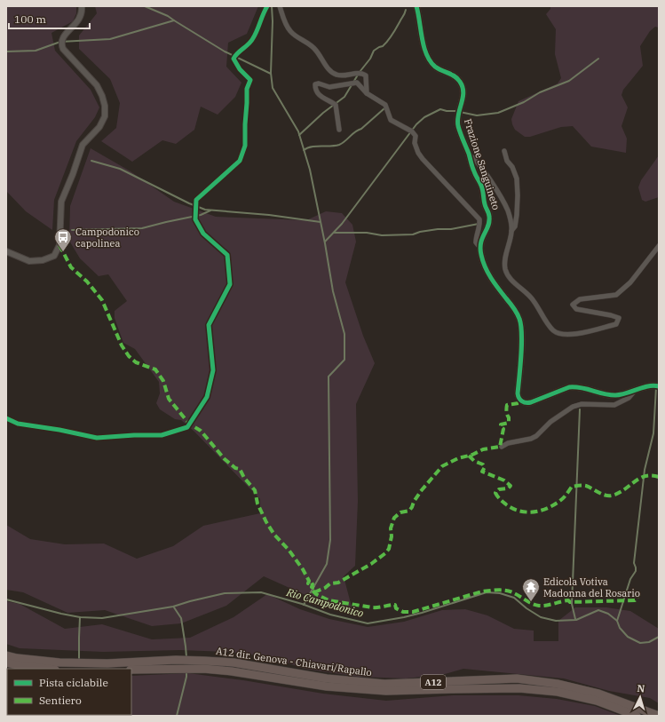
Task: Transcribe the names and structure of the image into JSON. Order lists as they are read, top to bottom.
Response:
{
  "streets": {
    "highway": ["A12 dir. Genova - Chiavari/Rapallo", "A12"],
    "street": ["Frazione Sanguineto"]
  },
  "crossings": [
    ["A12 dir. Genova - Chiavari/Rapallo", "A12"]
  ],
  "water": ["Rio Campodonico"],
  "places": {
    "bus stop": ["Campodonico capolinea"],
    "temple": ["Edicola Votiva Madonna del Rosario"]
  },
  "legend": ["Pista ciclabile", "Sentiero"],
  "scale_bar": "100 m",
  "north": "top"
}
